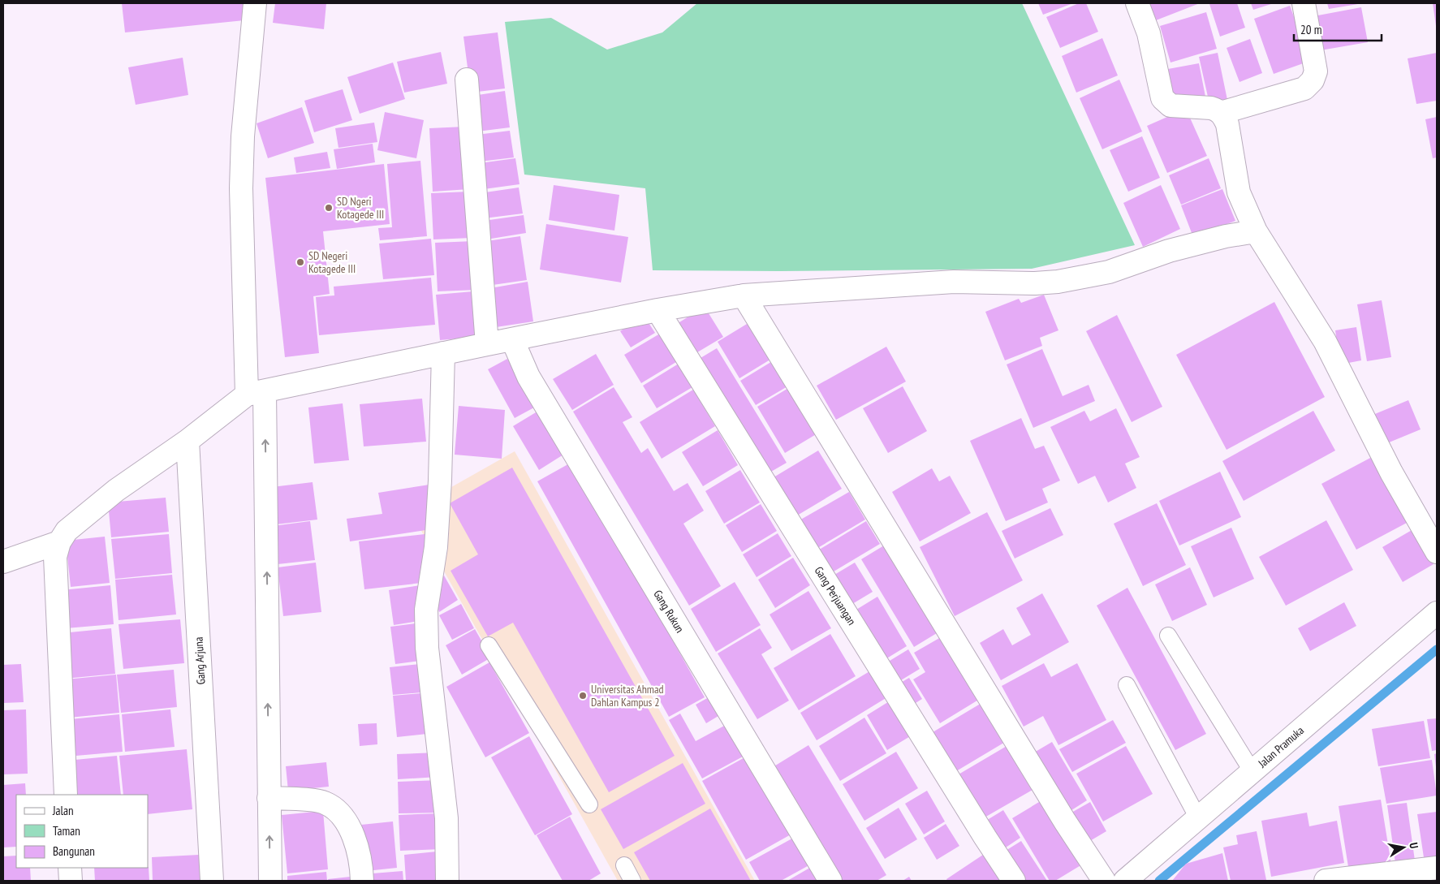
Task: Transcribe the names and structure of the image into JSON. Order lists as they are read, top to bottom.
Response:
{
  "streets": {
    "street": [
      "Gang Perjuangan",
      "Gang Rukun",
      "Gang Arjuna",
      "Jalan Pramuka"
    ]
  },
  "places": ["SD Ngeri Kotagede III", "SD Negeri Kotagede III", "Universitas Ahmad Dahlan Kampus 2"],
  "legend": ["Jalan", "Taman", "Bangunan"],
  "scale_bar": "20 m",
  "north": "right"
}
